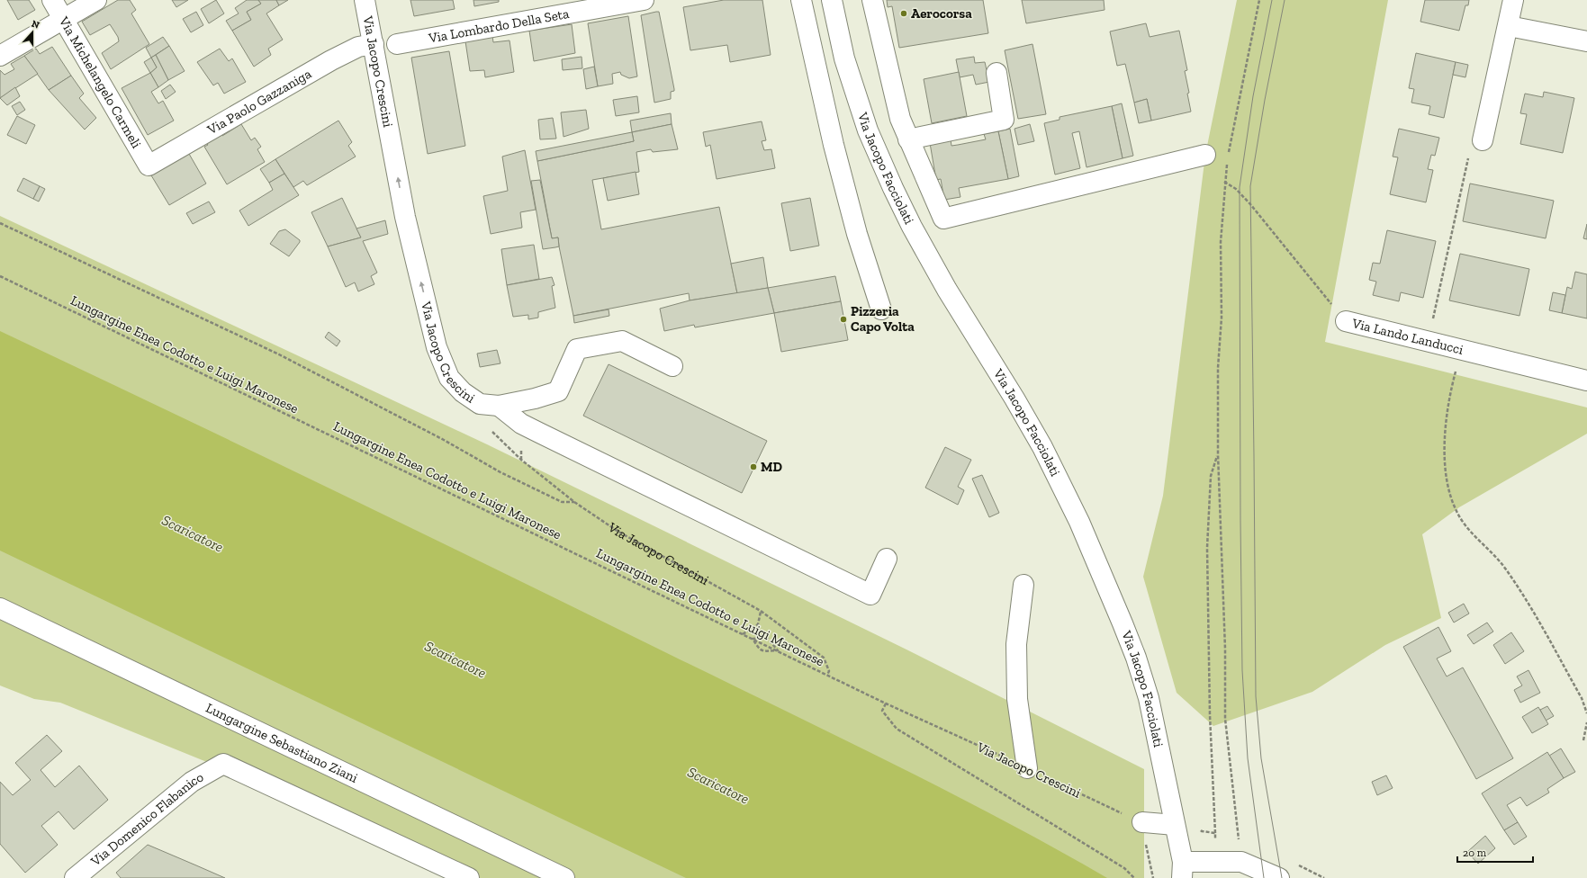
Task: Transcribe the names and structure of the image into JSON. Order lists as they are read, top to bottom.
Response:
{
  "streets": {
    "street": [
      "Via Lombardo Della Seta",
      "Via Jacopo Crescini",
      "Via Michelangelo Carmeli",
      "Via Paolo Gazzaniga",
      "Via Jacopo Facciolati",
      "Via Lando Landucci",
      "Lungargine Sebastiano Ziani",
      "Via Domenico Flabanico"
    ],
    "path": ["Lungargine Enea Codotto e Luigi Maronese"]
  },
  "crossings": [
    ["Via Jacopo Crescini", "Via Paolo Gazzaniga"],
    ["Via Jacopo Crescini", "Lungargine Enea Codotto e Luigi Maronese"],
    ["Via Michelangelo Carmeli", "Via Paolo Gazzaniga"]
  ],
  "water": ["Scaricatore"],
  "places": ["Aerocorsa", "Pizzeria Capo Volta", "MD"],
  "scale_bar": "20 m",
  "north": "top"
}
